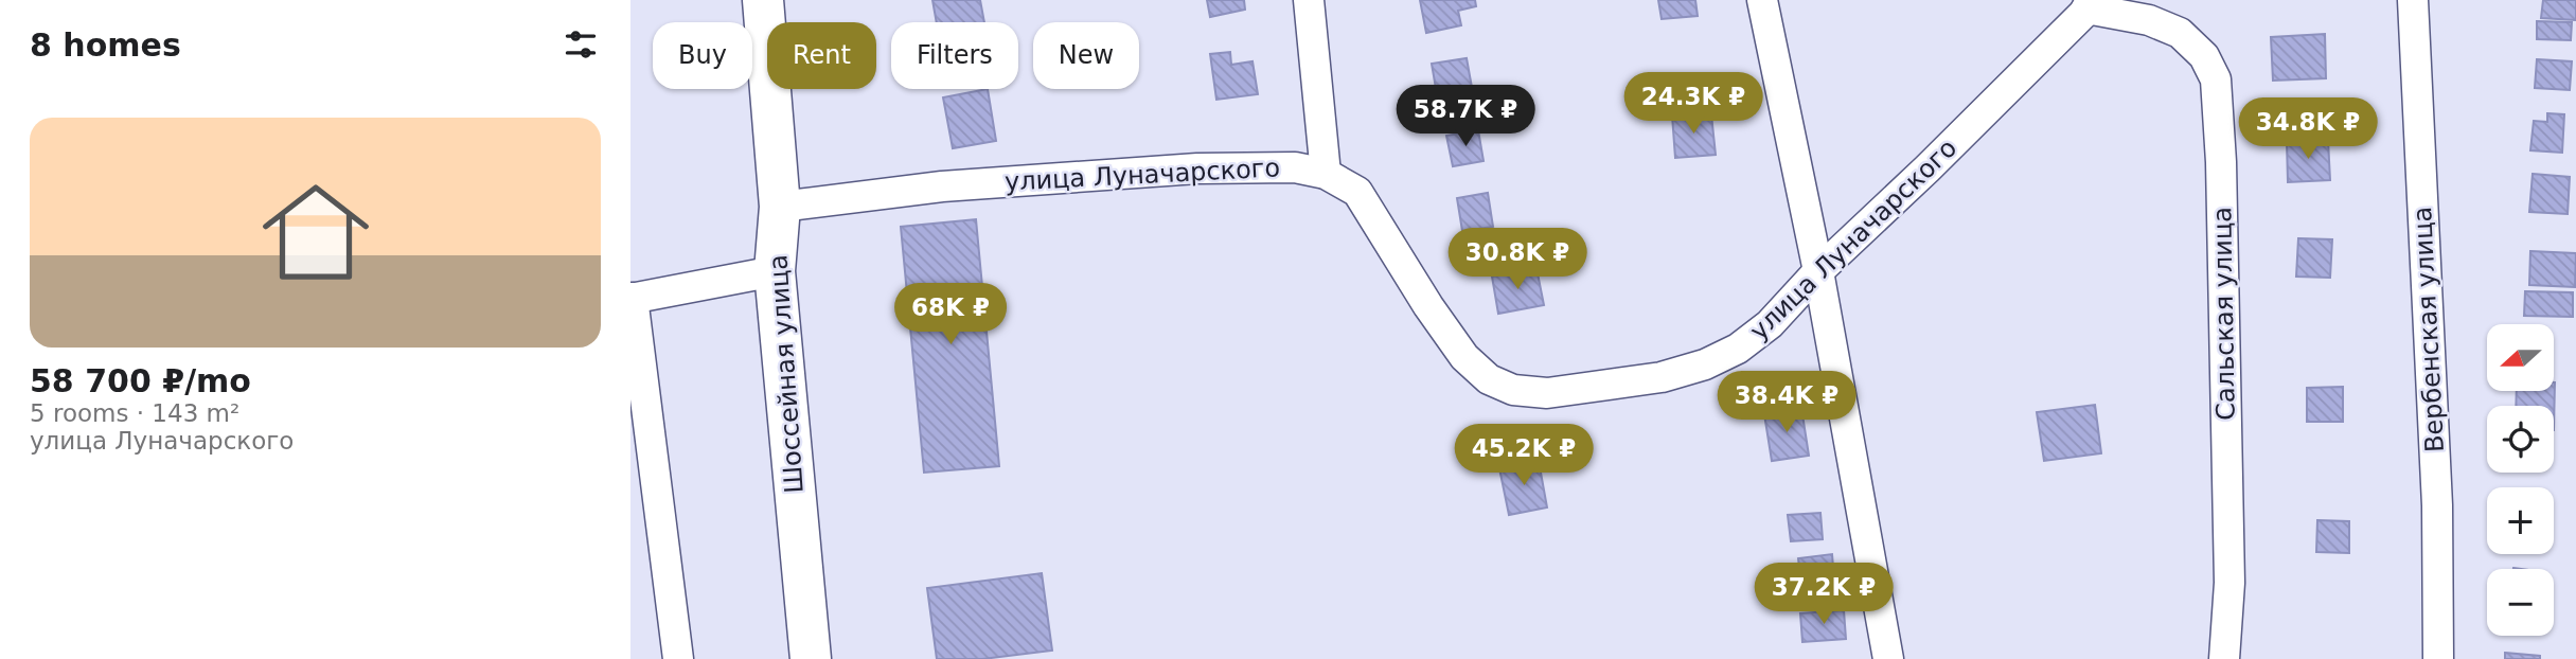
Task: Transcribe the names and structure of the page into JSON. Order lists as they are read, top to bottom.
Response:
{
  "streets": {
    "main road": ["Шоссейная улица"],
    "street": ["улица Луначарского", "Сальская улица", "Вербенская улица"]
  },
  "crossings": [
    ["улица Луначарского", "Сальская улица"],
    ["улица Луначарского", "Шоссейная улица"]
  ],
  "north": "left",
  "page": {
    "heading": "8 homes",
    "chip": [
      "Buy",
      "Rent",
      "Filters",
      "New"
    ],
    "price": [
      "24.3K ₽",
      "58.7K ₽",
      "34.8K ₽",
      "30.8K ₽",
      "68K ₽",
      "38.4K ₽",
      "45.2K ₽",
      "37.2K ₽"
    ],
    "list": [
      {
        "name": "58 700 ₽/mo",
        "note": "5 rooms · 143 m² · улица Луначарского"
      }
    ],
    "map_buttons": ["+", "−"]
  }
}
